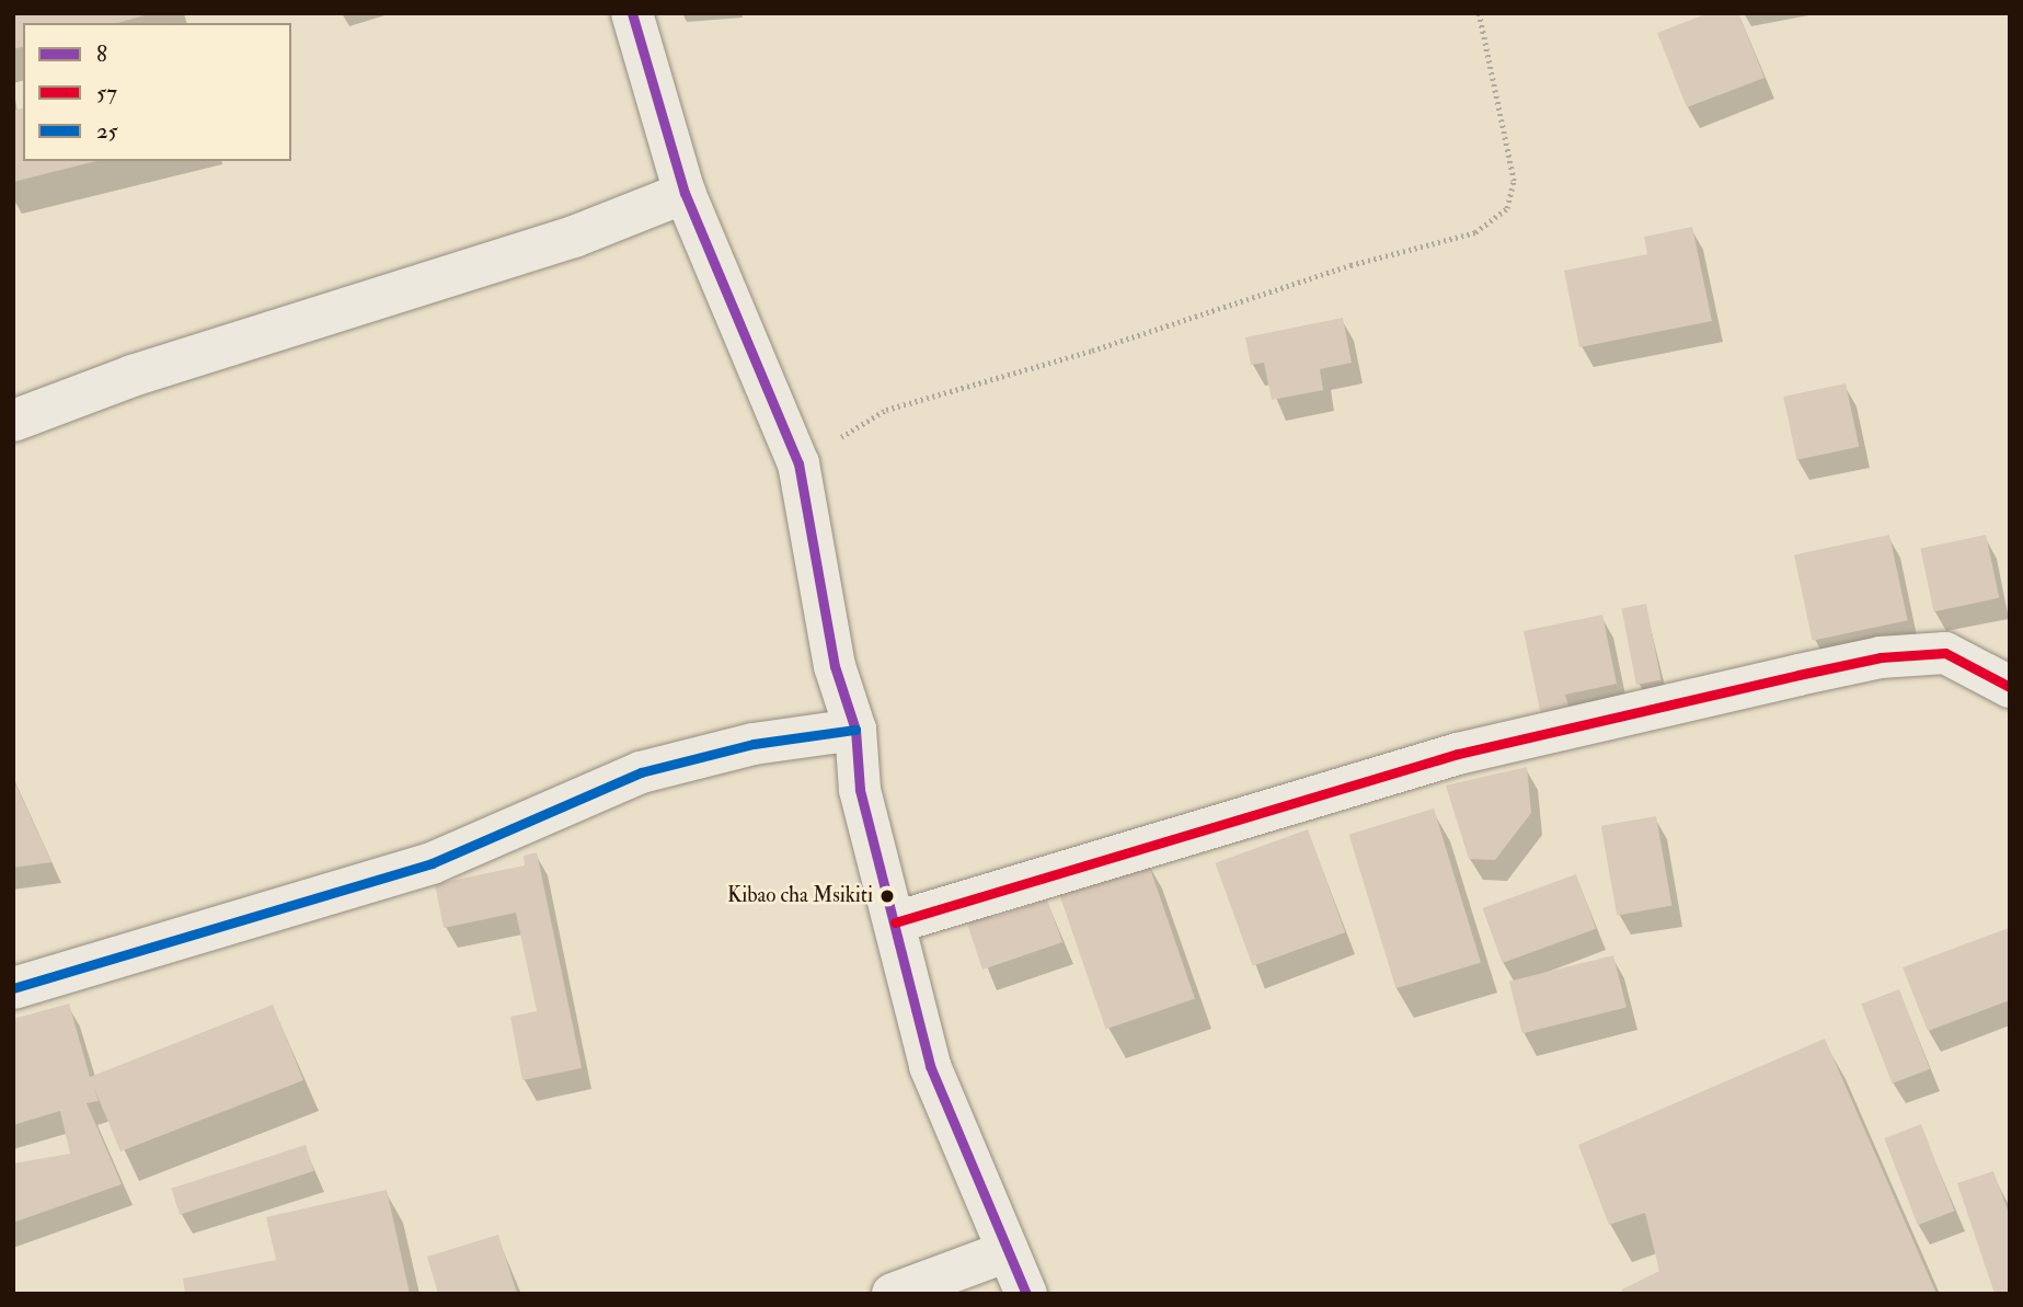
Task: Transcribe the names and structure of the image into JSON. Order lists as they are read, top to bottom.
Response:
{
  "places": ["Kibao cha Msikiti"],
  "lines": ["transit line 8", "transit line 57", "transit line 25"],
  "legend": ["8", "57", "25"]
}
